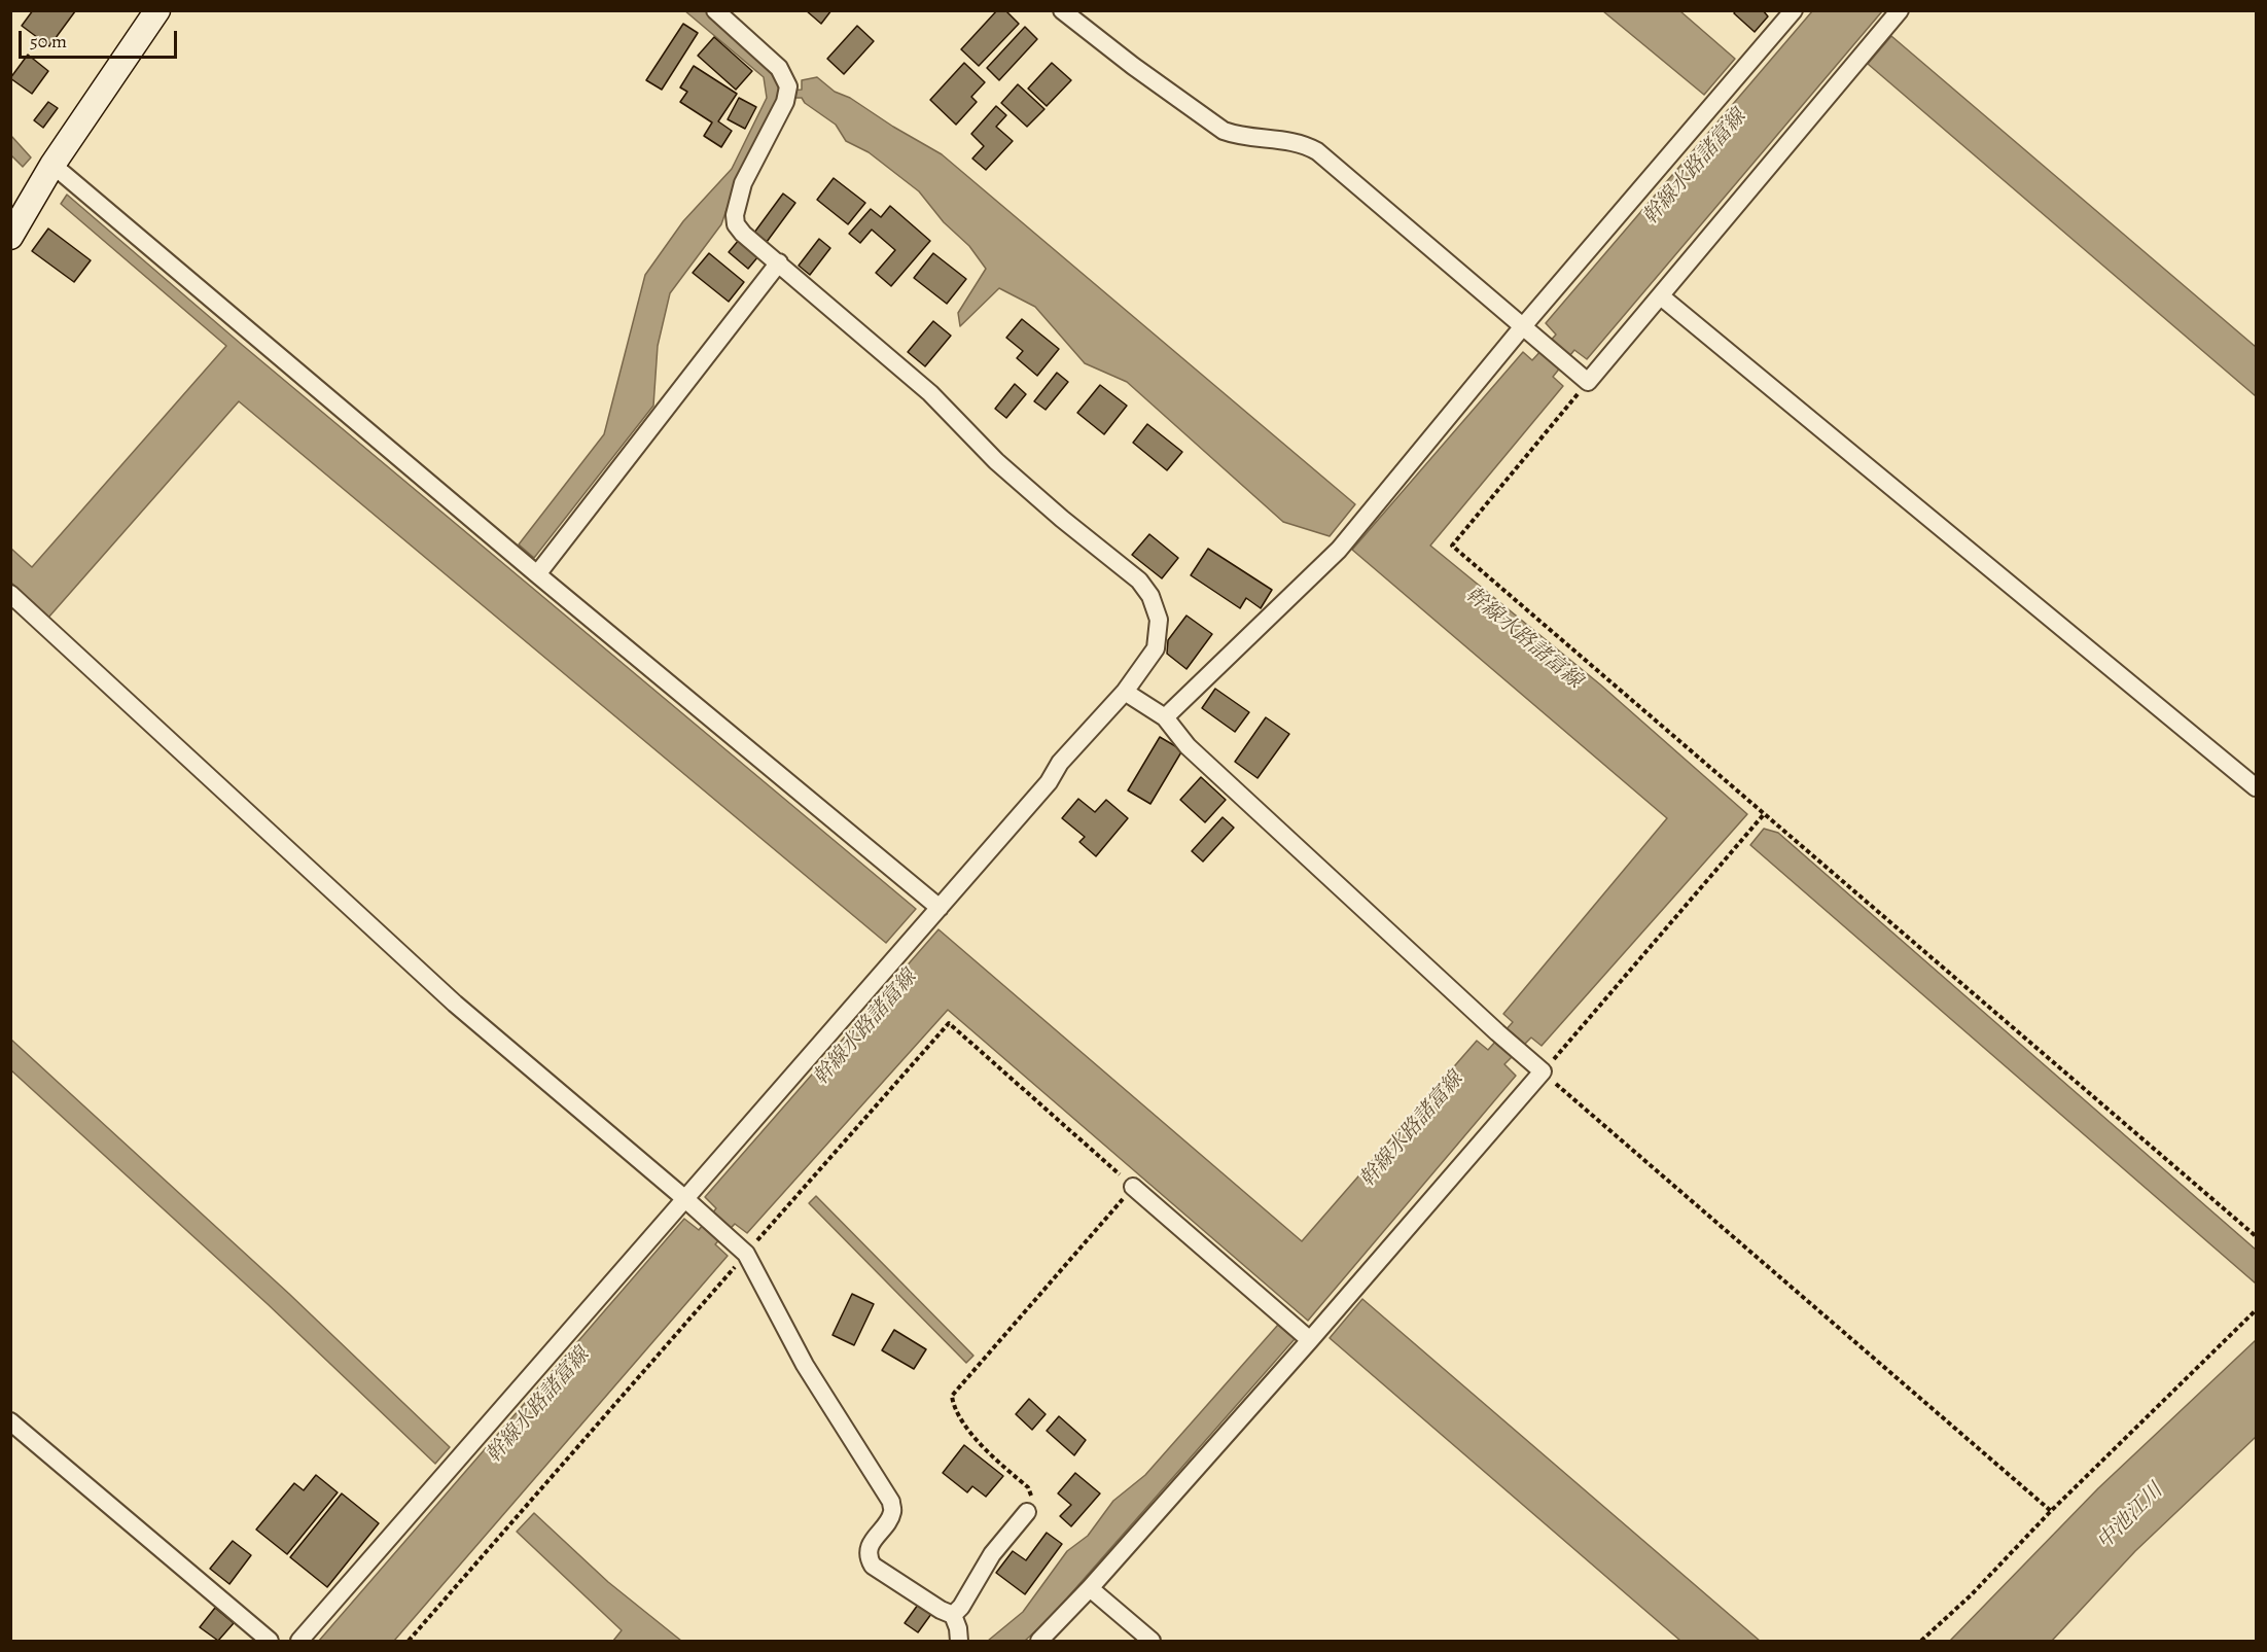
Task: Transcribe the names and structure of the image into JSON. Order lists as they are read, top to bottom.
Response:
{
  "water": ["幹線水路諸富線", "中池江川"],
  "scale_bar": "50 m"
}
